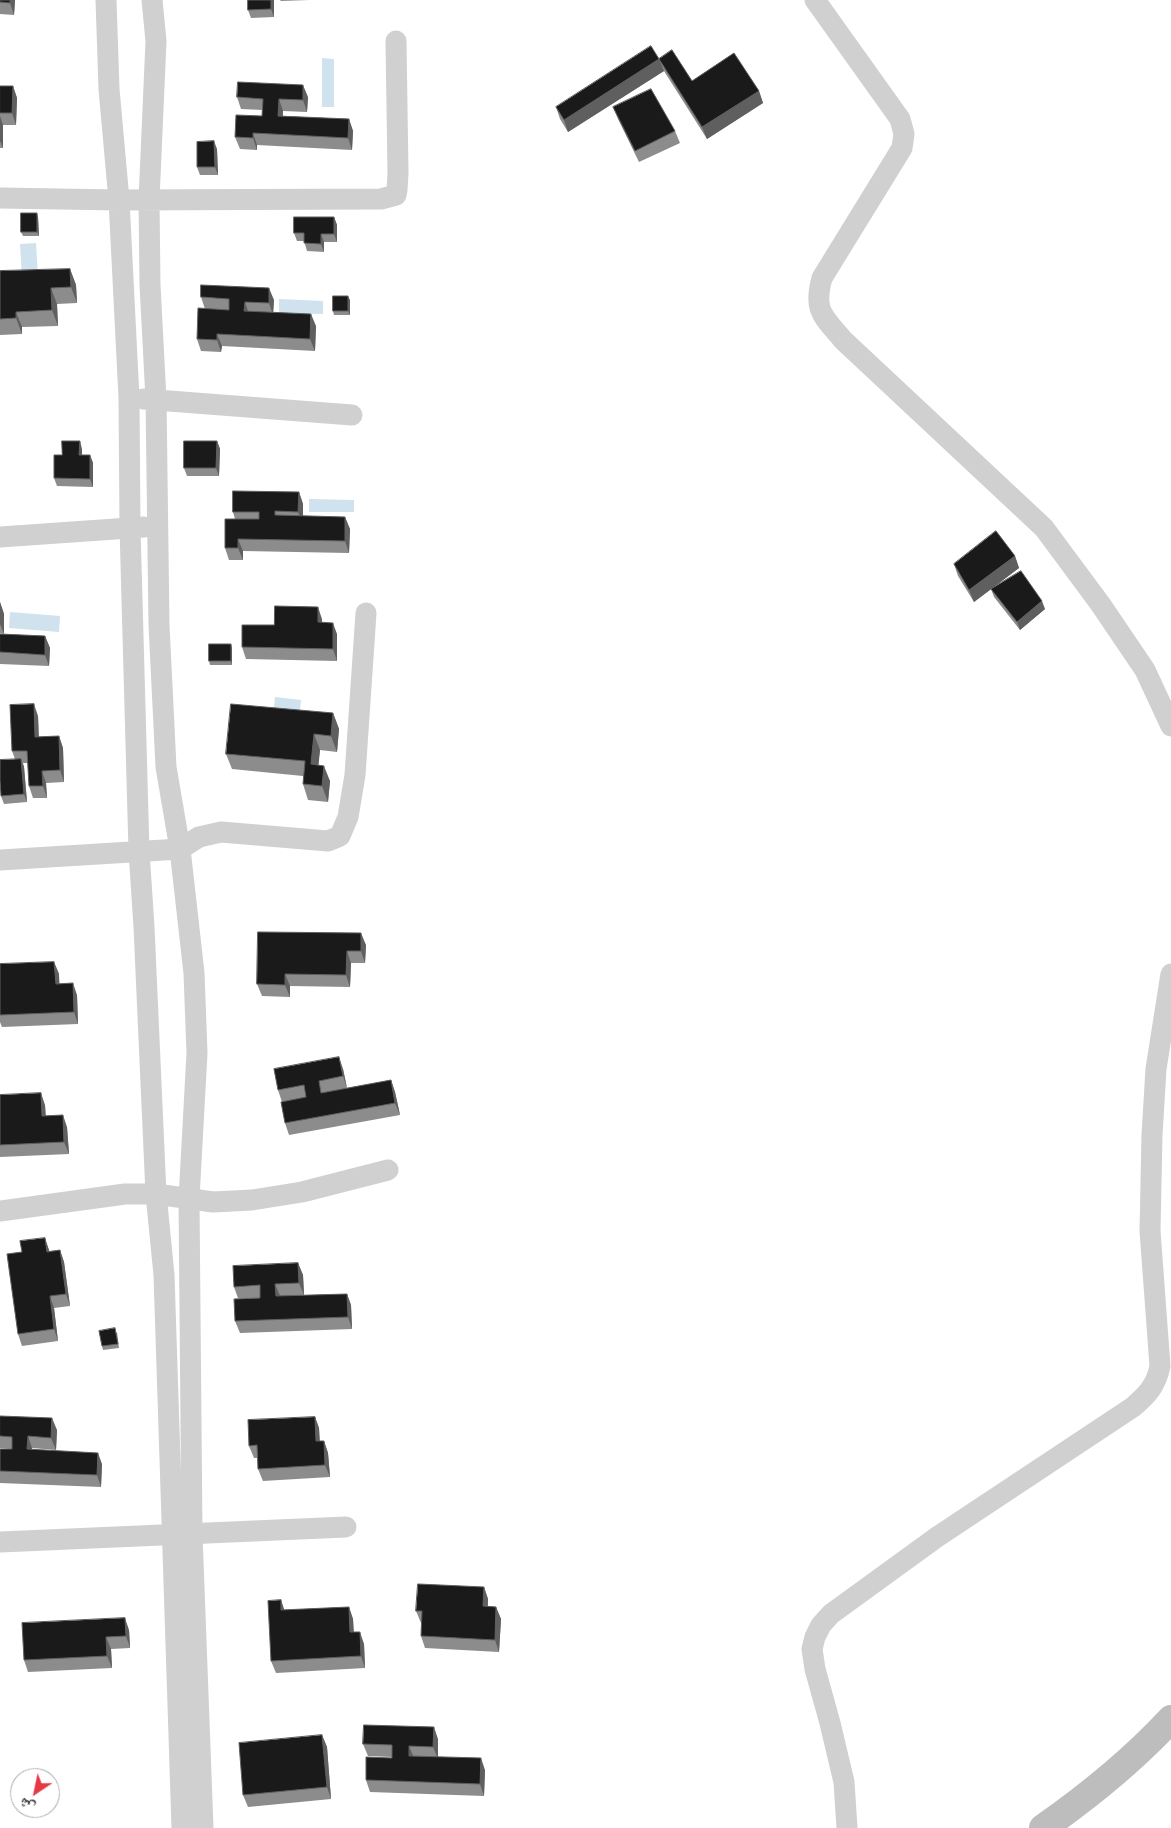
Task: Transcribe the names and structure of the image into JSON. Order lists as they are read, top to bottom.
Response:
{
  "north": "bottom left"
}
